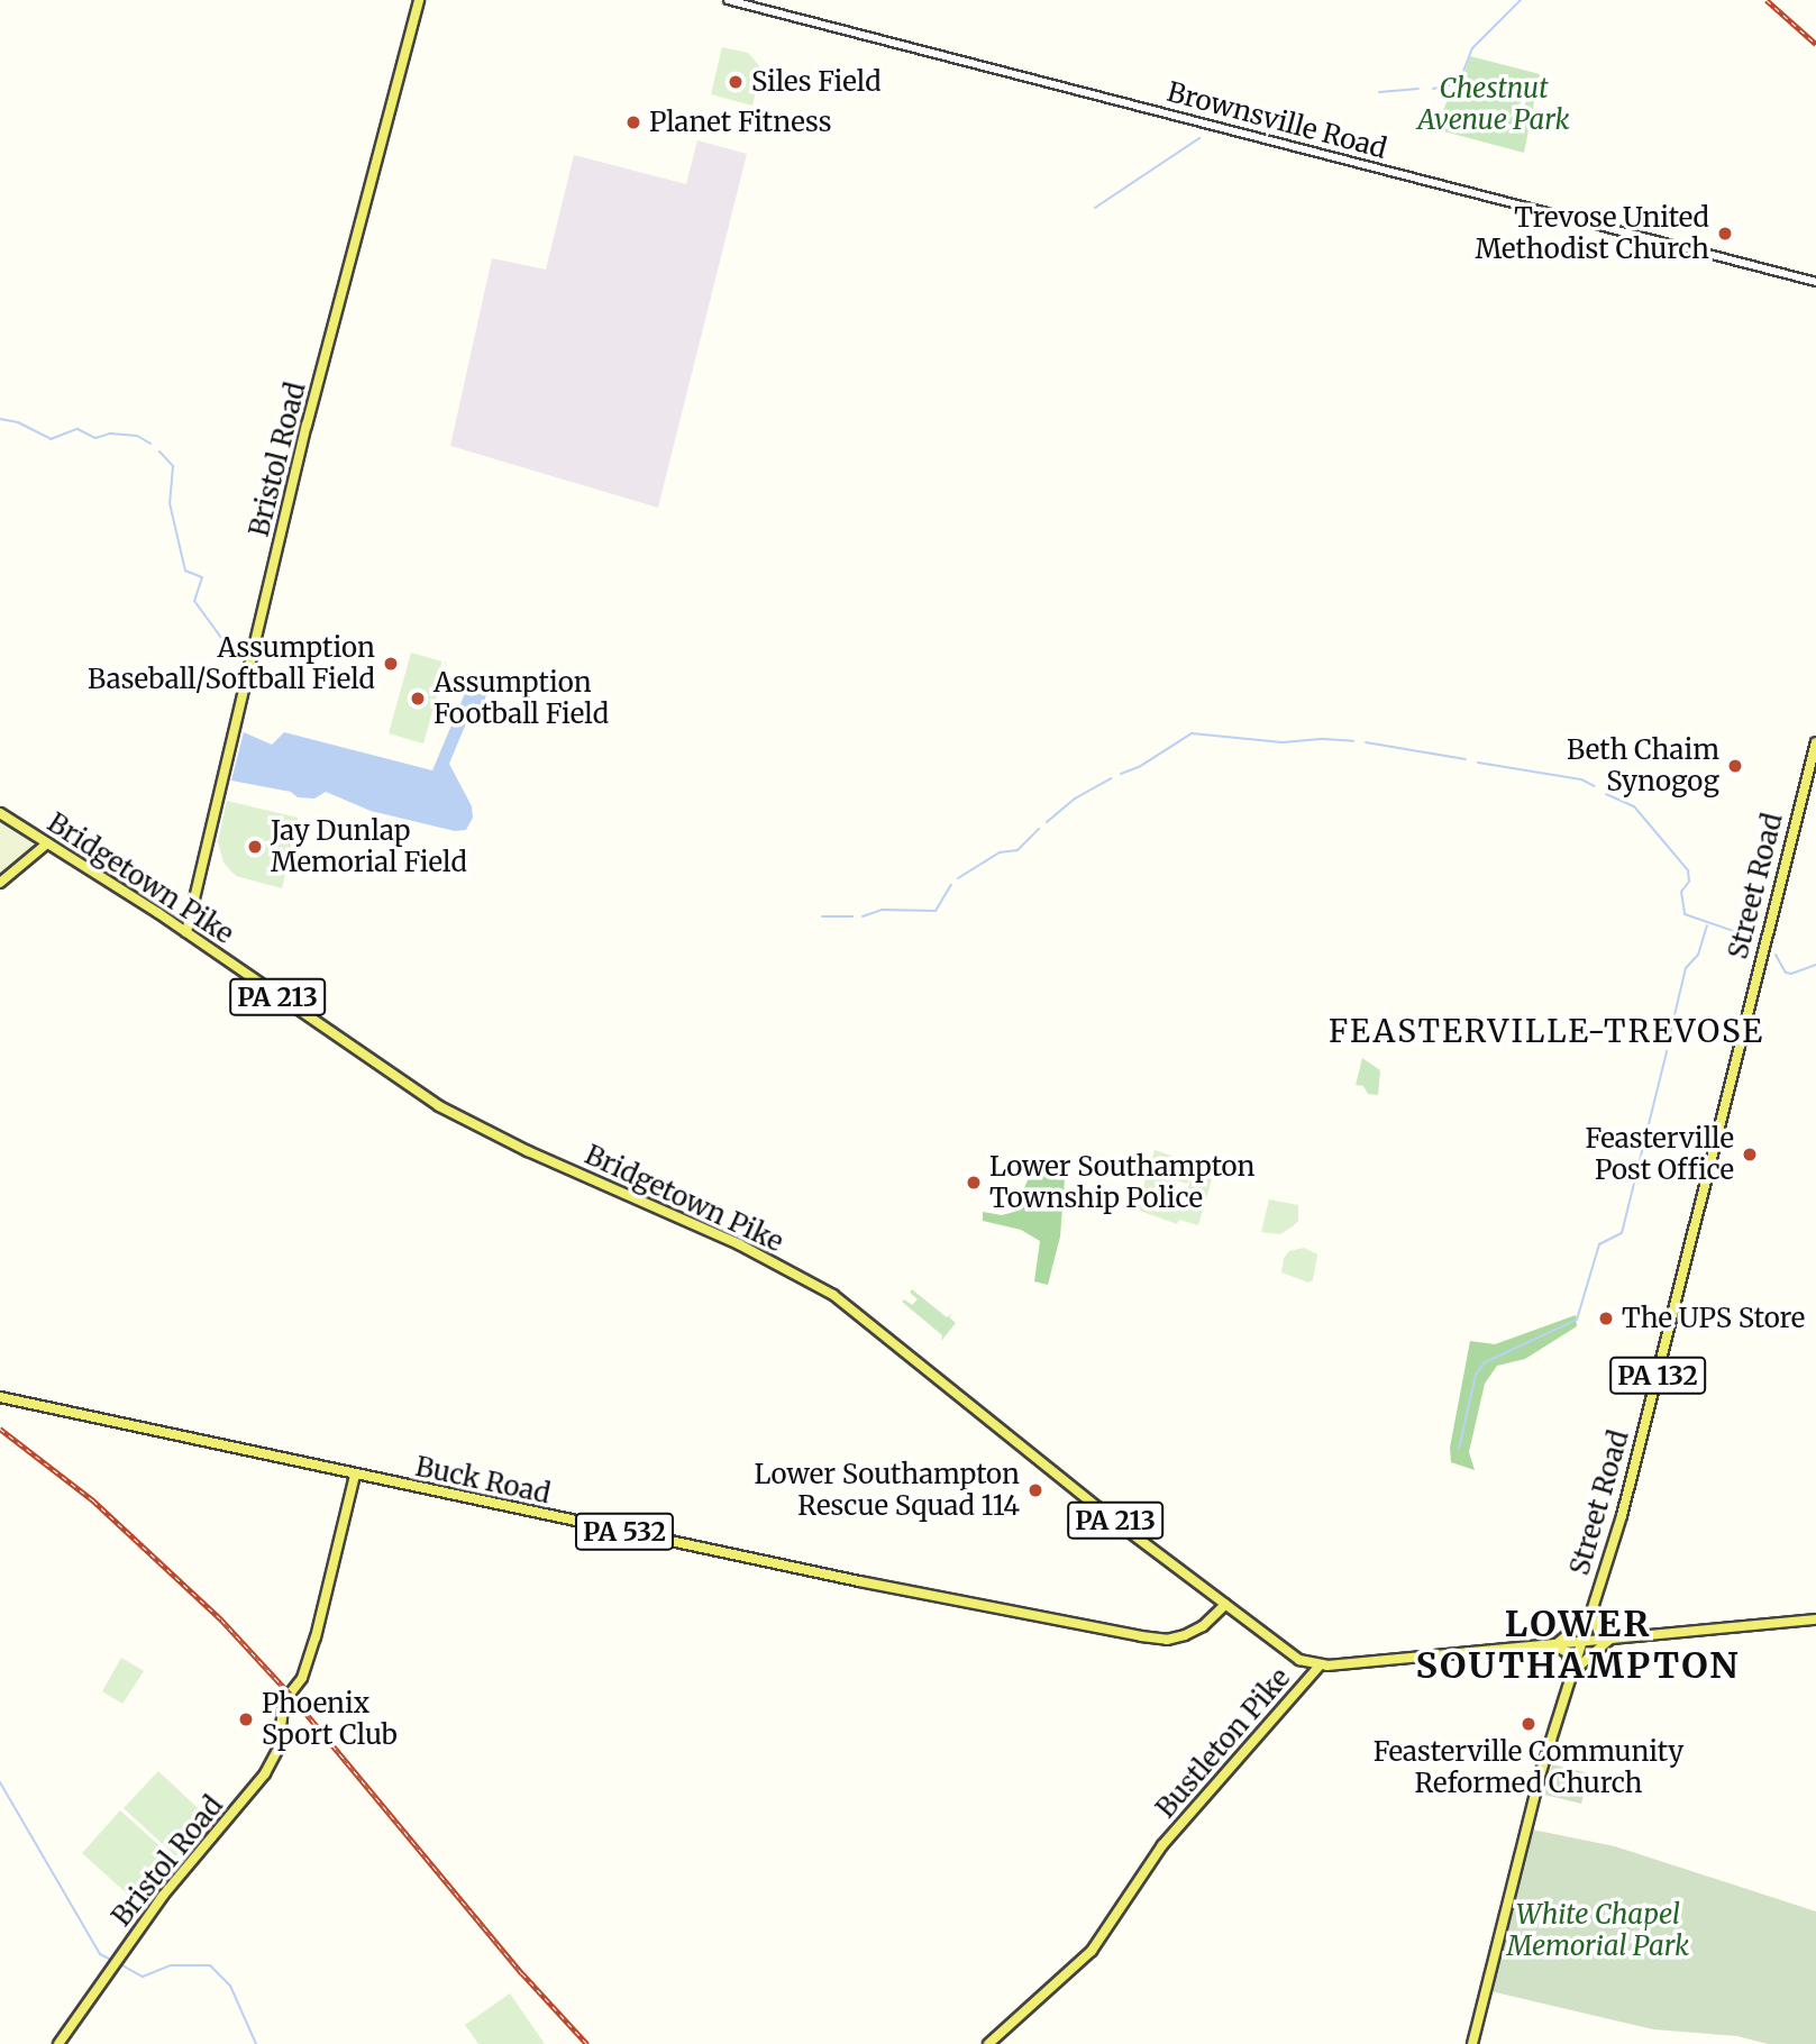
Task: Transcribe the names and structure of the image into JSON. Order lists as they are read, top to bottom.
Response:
{
  "streets": {
    "main road": [
      "Bristol Road",
      "Bridgetown Pike",
      "Street Road",
      "PA 213",
      "PA 132",
      "Buck Road",
      "PA 532",
      "Bustleton Pike"
    ],
    "street": ["Brownsville Road"]
  },
  "crossings": [
    ["Bristol Road", "Bridgetown Pike"],
    ["Bristol Road", "Buck Road"],
    ["Bridgetown Pike", "Buck Road"],
    ["Bridgetown Pike", "Bustleton Pike"],
    ["Street Road", "Bustleton Pike"]
  ],
  "districts": ["FEASTERVILLE-TREVOSE", "LOWER SOUTHAMPTON"],
  "parks": ["Chestnut Avenue Park", "White Chapel Memorial Park"],
  "places": [
    "Siles Field",
    "Planet Fitness",
    "Trevose United Methodist Church",
    "Assumption Baseball/Softball Field",
    "Assumption Football Field",
    "Beth Chaim Synogog",
    "Jay Dunlap Memorial Field",
    "Feasterville Post Office",
    "Lower Southampton Township Police",
    "The UPS Store",
    "Lower Southampton Rescue Squad 114",
    "Phoenix Sport Club",
    "Feasterville Community Reformed Church"
  ]
}
